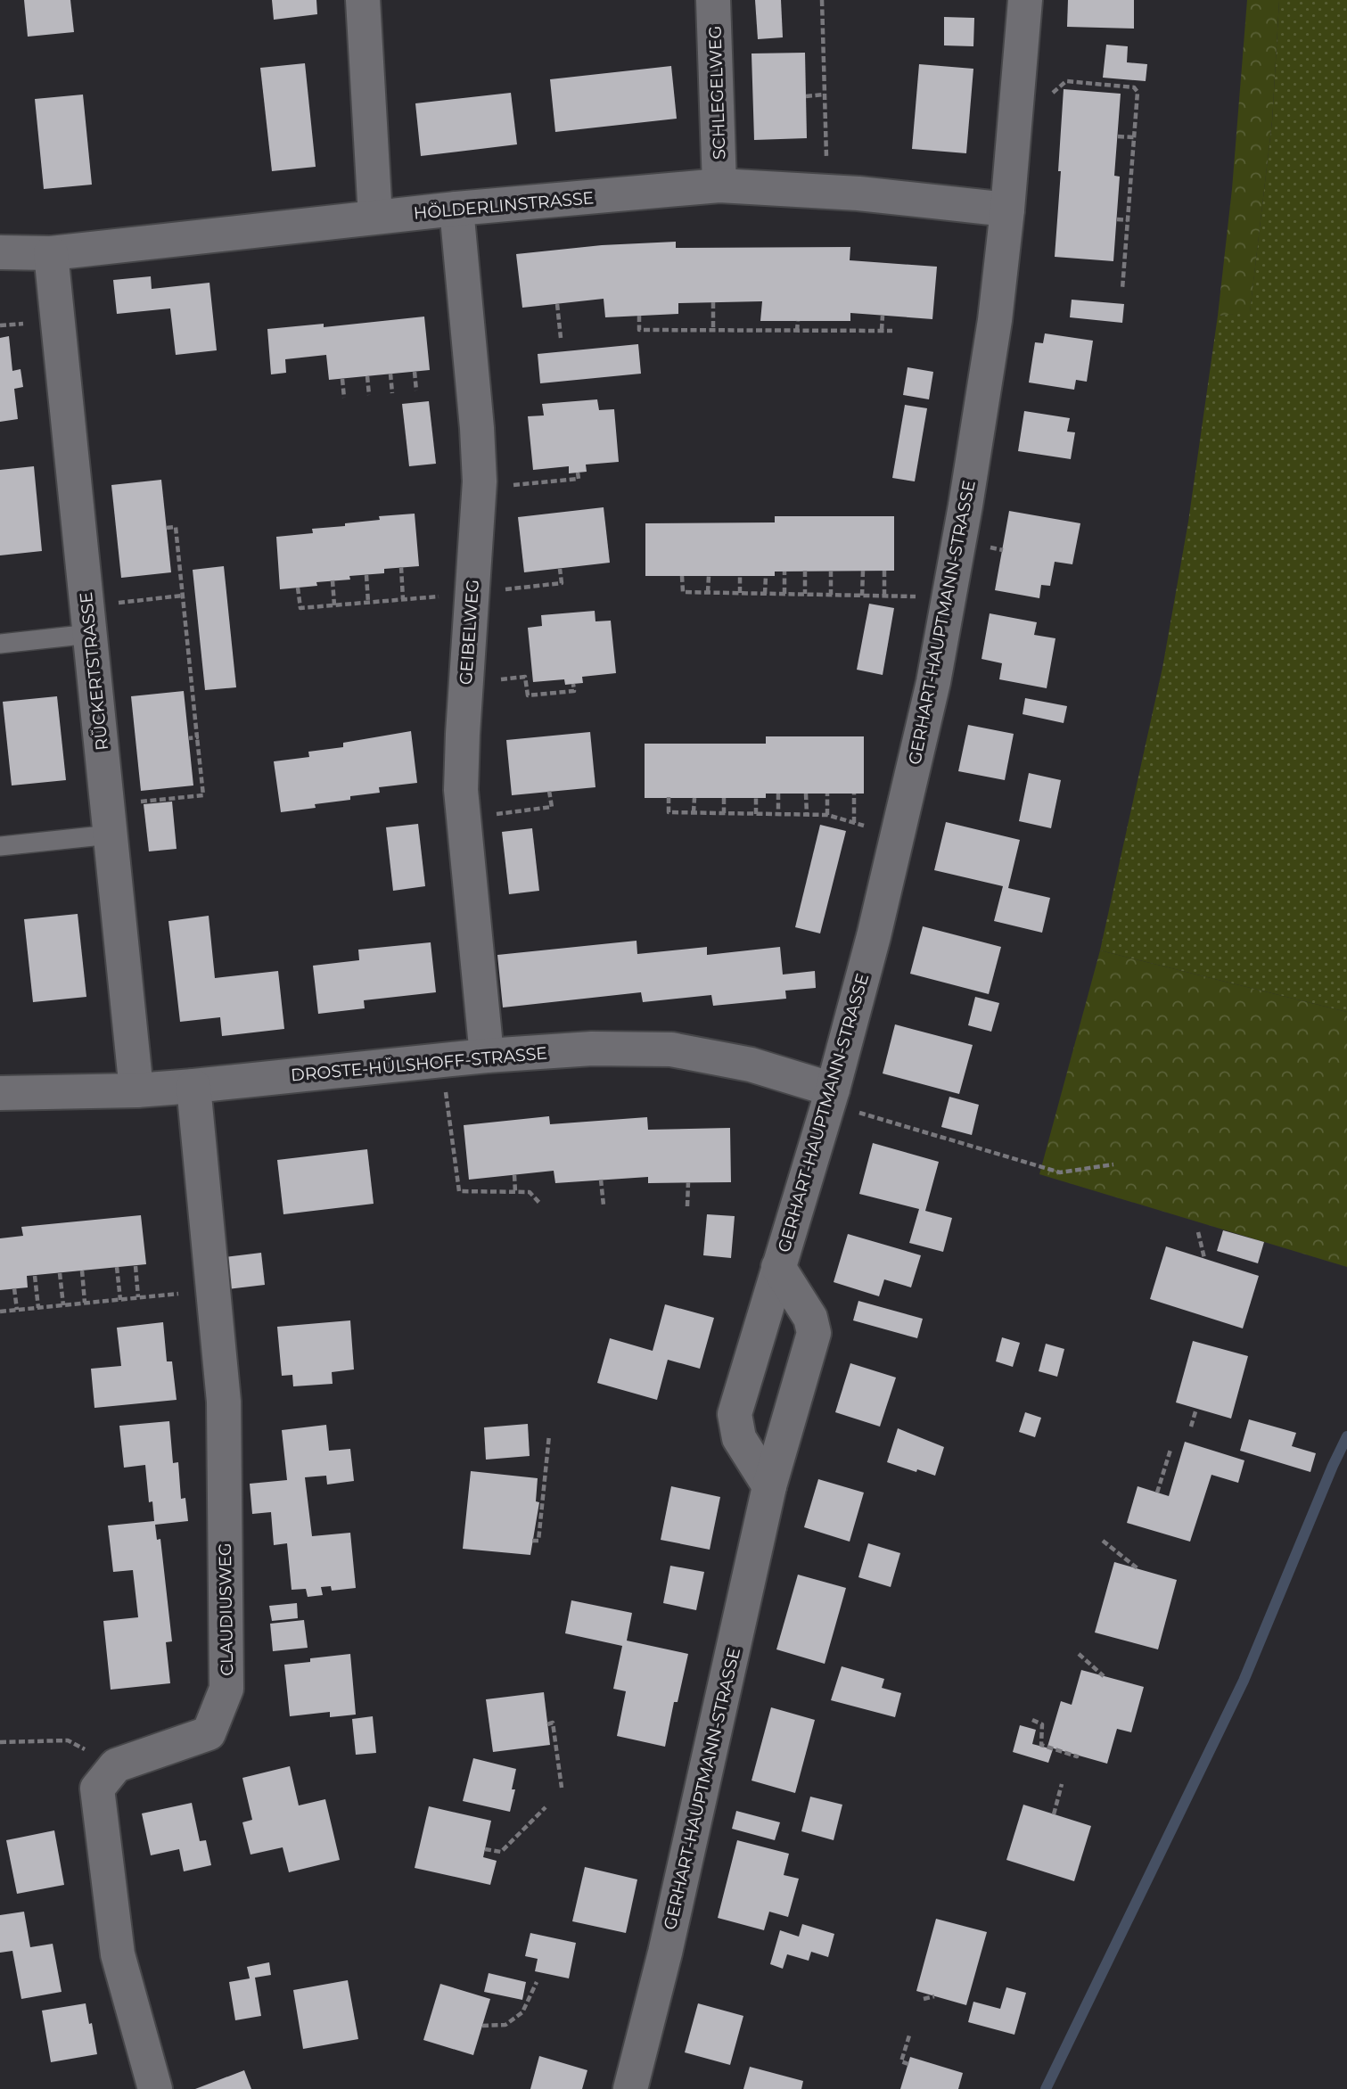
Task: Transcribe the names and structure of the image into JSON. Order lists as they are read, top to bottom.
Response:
{
  "streets": {
    "street": [
      "SCHLEGELWEG",
      "HÖLDERLINSTRASSE",
      "GERHART-HAUPTMANN-STRASSE",
      "GEIBELWEG",
      "RÜCKERTSTRASSE",
      "DROSTE-HÜLSHOFF-STRASSE",
      "CLAUDIUSWEG"
    ]
  },
  "crossings": [
    ["SCHLEGELWEG", "HÖLDERLINSTRASSE"],
    ["HÖLDERLINSTRASSE", "GERHART-HAUPTMANN-STRASSE"],
    ["HÖLDERLINSTRASSE", "GEIBELWEG"],
    ["HÖLDERLINSTRASSE", "RÜCKERTSTRASSE"],
    ["GERHART-HAUPTMANN-STRASSE", "DROSTE-HÜLSHOFF-STRASSE"],
    ["GEIBELWEG", "DROSTE-HÜLSHOFF-STRASSE"],
    ["RÜCKERTSTRASSE", "DROSTE-HÜLSHOFF-STRASSE"],
    ["DROSTE-HÜLSHOFF-STRASSE", "CLAUDIUSWEG"]
  ]
}
